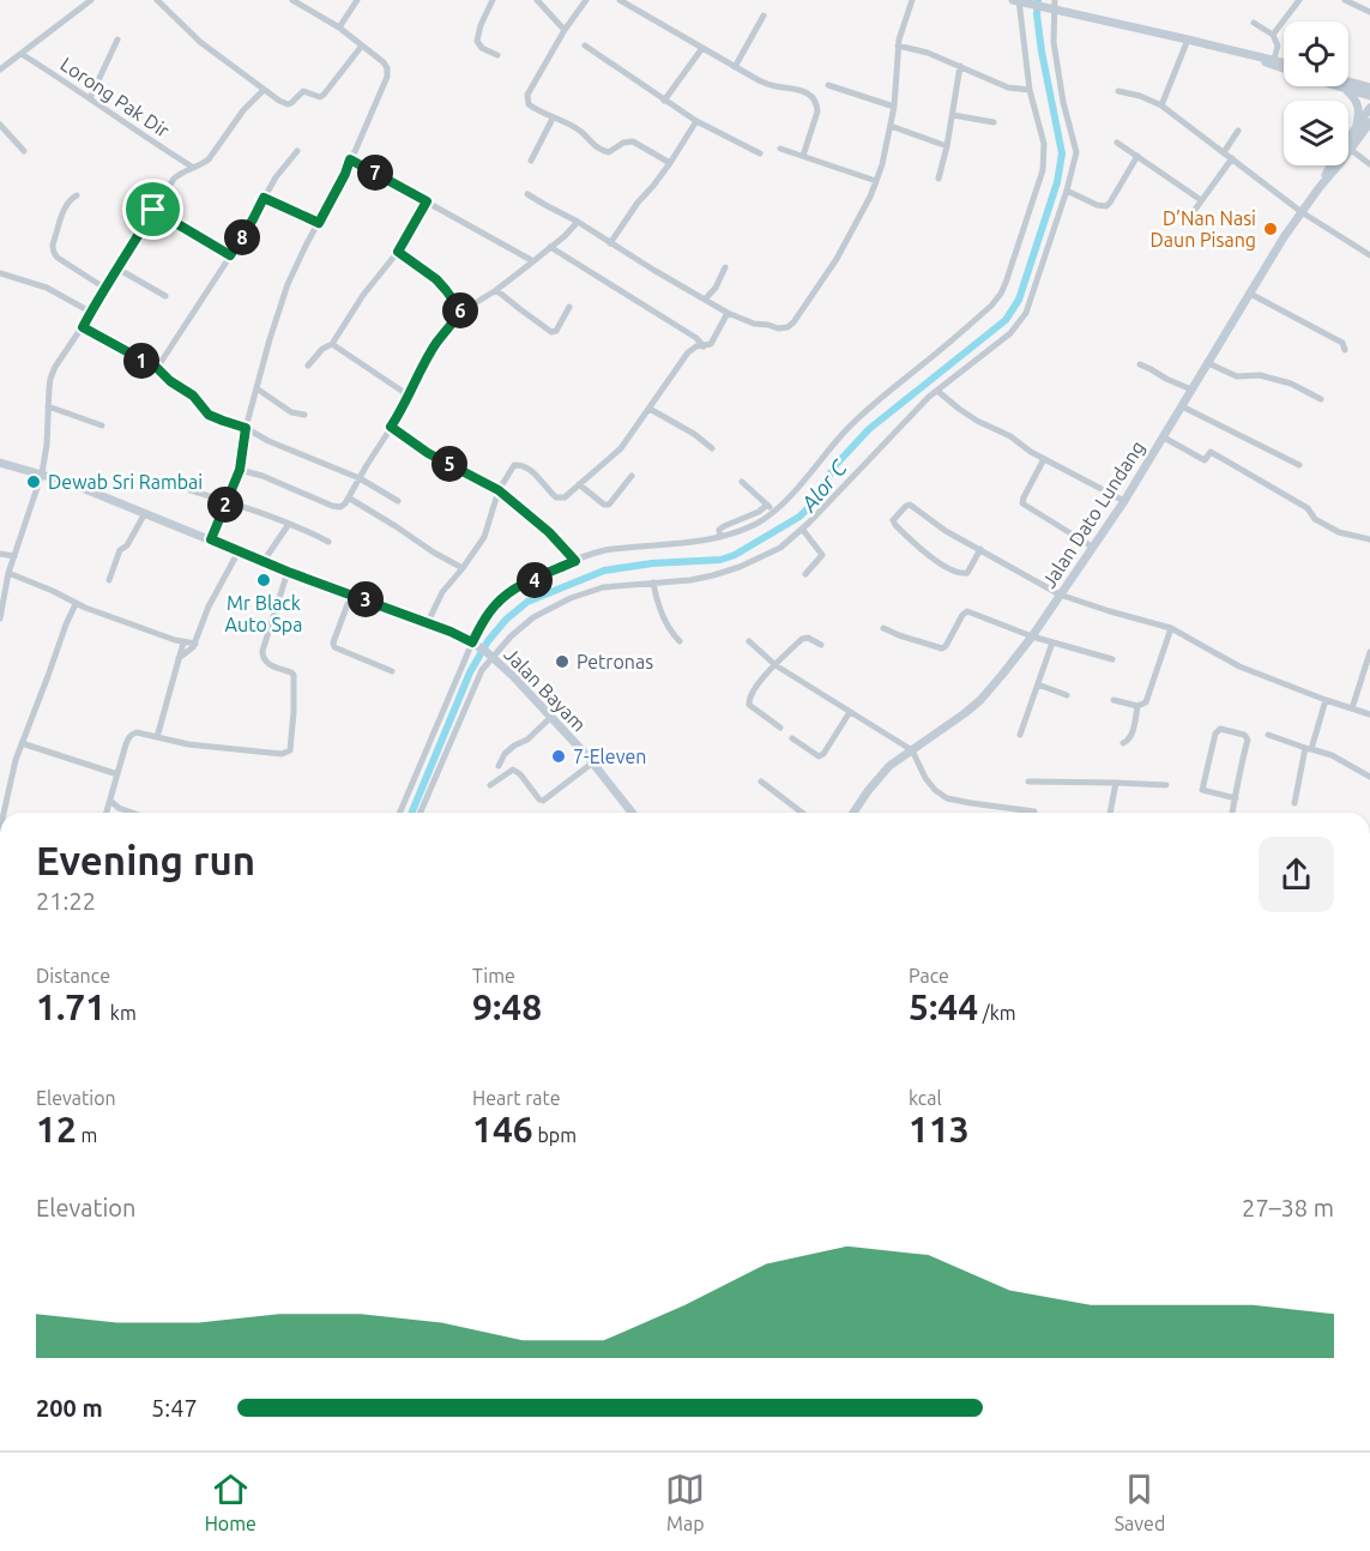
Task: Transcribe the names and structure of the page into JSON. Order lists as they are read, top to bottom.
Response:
{
  "streets": {
    "main road": ["Jalan Dato Lundang", "Jalan Bayam"],
    "street": ["Lorong Pak Dir"]
  },
  "water": ["Alor C"],
  "places": [
    "D’Nan Nasi Daun Pisang",
    "Dewab Sri Rambai",
    "Mr Black Auto Spa",
    "Petronas",
    "7-Eleven"
  ],
  "page": {
    "pins": [
      "7",
      "8",
      "6",
      "1",
      "5",
      "2",
      "4",
      "3"
    ],
    "heading": ["Evening run", "21:22"],
    "stats": [
      ["Distance", "1.71 km"],
      ["Time", "9:48"],
      ["Pace", "5:44 /km"],
      ["Elevation", "12 m"],
      ["Heart rate", "146 bpm"],
      ["kcal", "113"]
    ],
    "chart": ["Elevation", "27–38 m"],
    "list": [
      {
        "name": "200 m",
        "note": "5:47"
      }
    ],
    "tabs": ["Home", "Map", "Saved"]
  }
}
